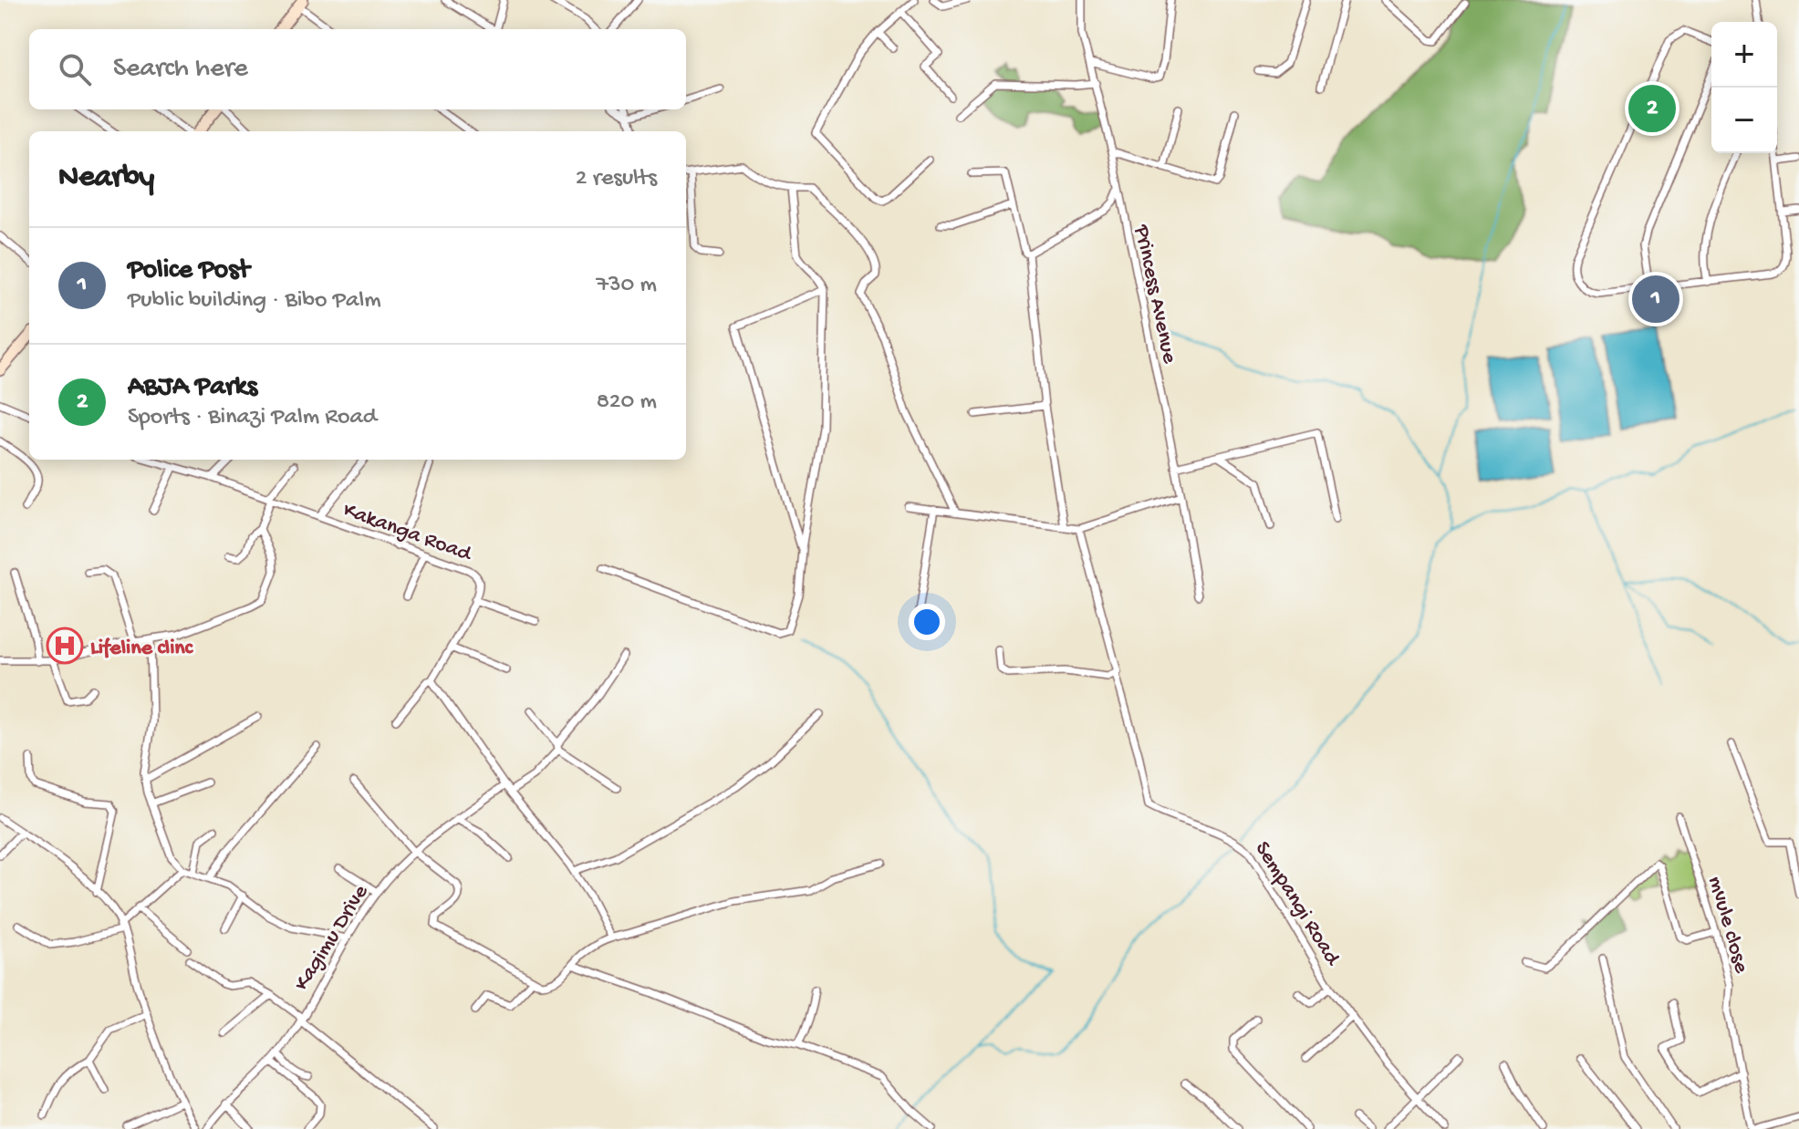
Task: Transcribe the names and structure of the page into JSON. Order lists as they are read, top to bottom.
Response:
{
  "streets": {
    "street": [
      "Princess Avenue",
      "Kakanga Road",
      "Sempangi Road",
      "mvule close",
      "Kagimu Drive"
    ]
  },
  "places": {
    "hospital": ["Lifeline clinc"]
  },
  "page": {
    "map_buttons": ["+", "−"],
    "search": "Search here",
    "pins": ["2", "1"],
    "heading": ["Nearby", "2 results"],
    "list": [
      {
        "mark": "1",
        "name": "Police Post",
        "note": "Public building · Bibo Palm",
        "value": "730 m"
      },
      {
        "mark": "2",
        "name": "ABJA Parks",
        "note": "Sports · Binazi Palm Road",
        "value": "820 m"
      }
    ]
  }
}
